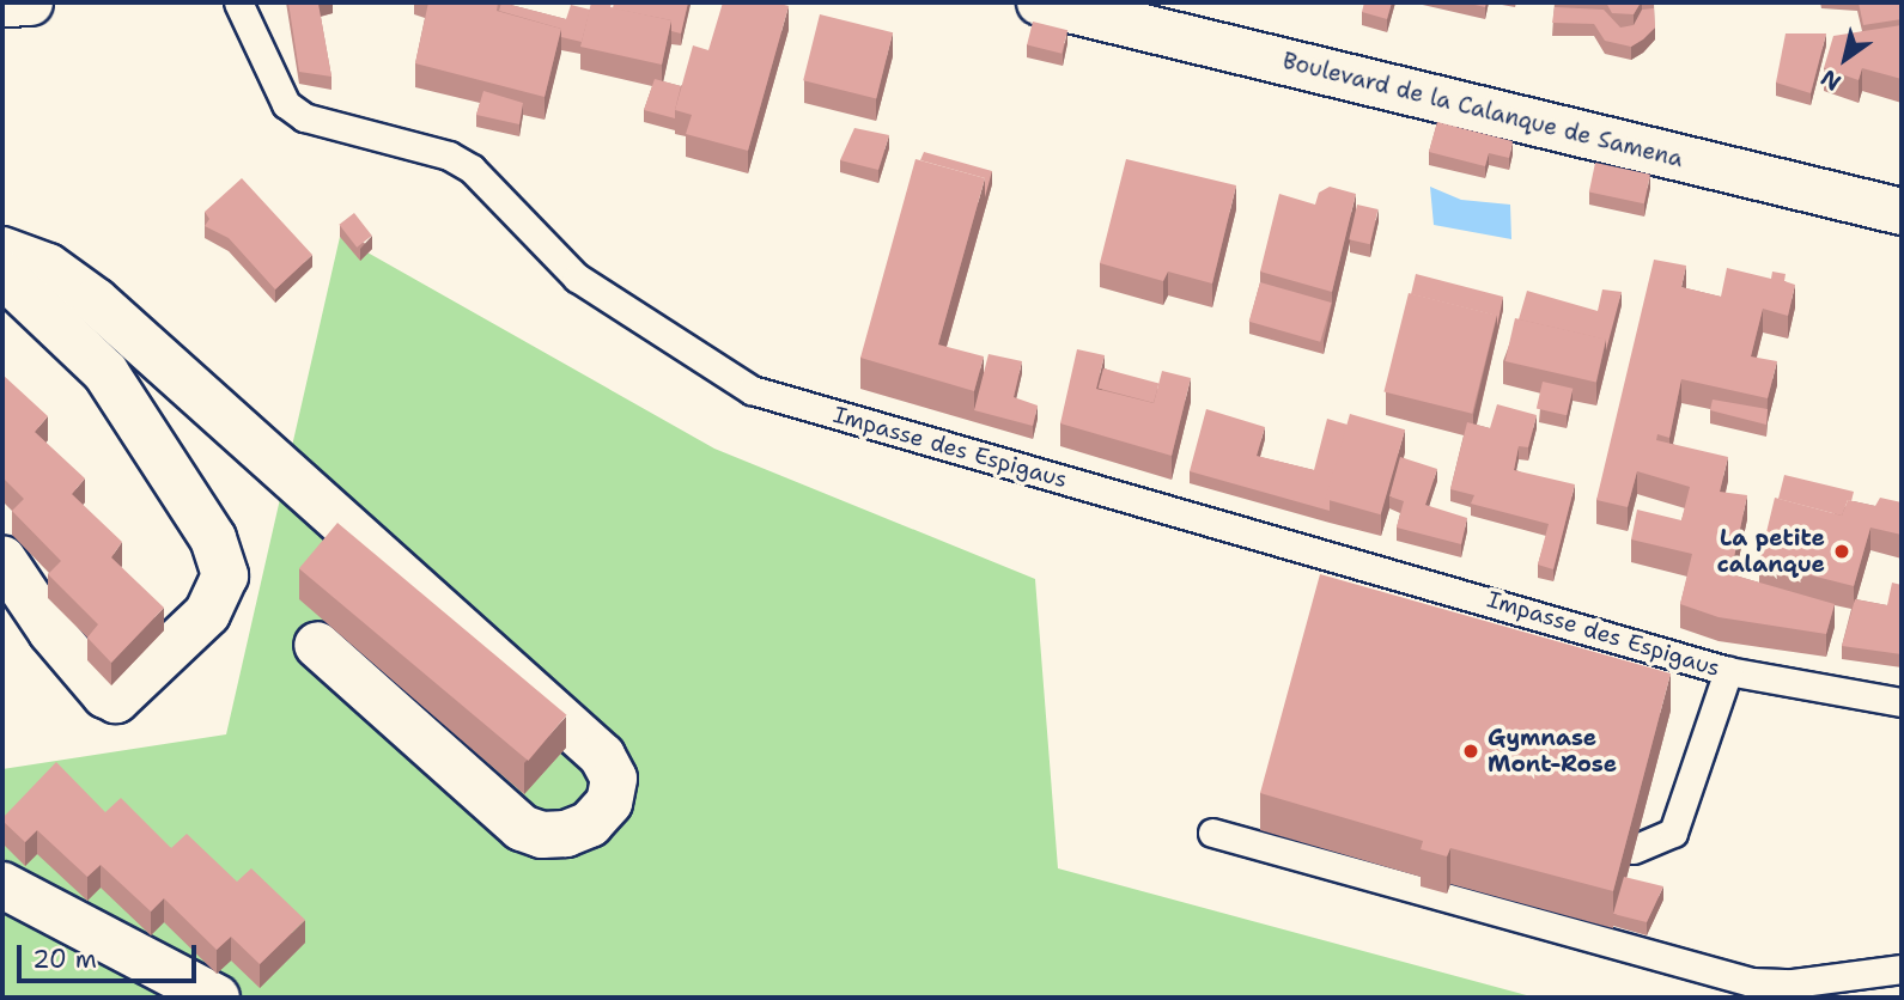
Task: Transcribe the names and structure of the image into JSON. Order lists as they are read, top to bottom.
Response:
{
  "streets": {
    "street": ["Boulevard de la Calanque de Samena"],
    "lane": ["Impasse des Espigaus"]
  },
  "places": ["La petite calanque", "Gymnase Mont-Rose"],
  "scale_bar": "20 m",
  "north": "bottom left"
}
